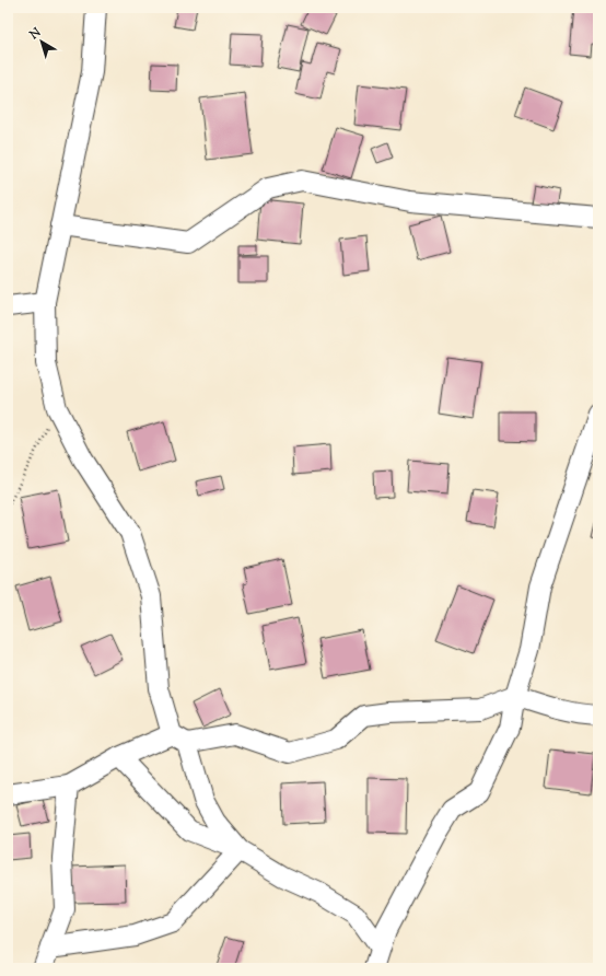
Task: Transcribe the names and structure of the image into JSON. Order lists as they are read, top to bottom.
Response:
{
  "north": "top left"
}
